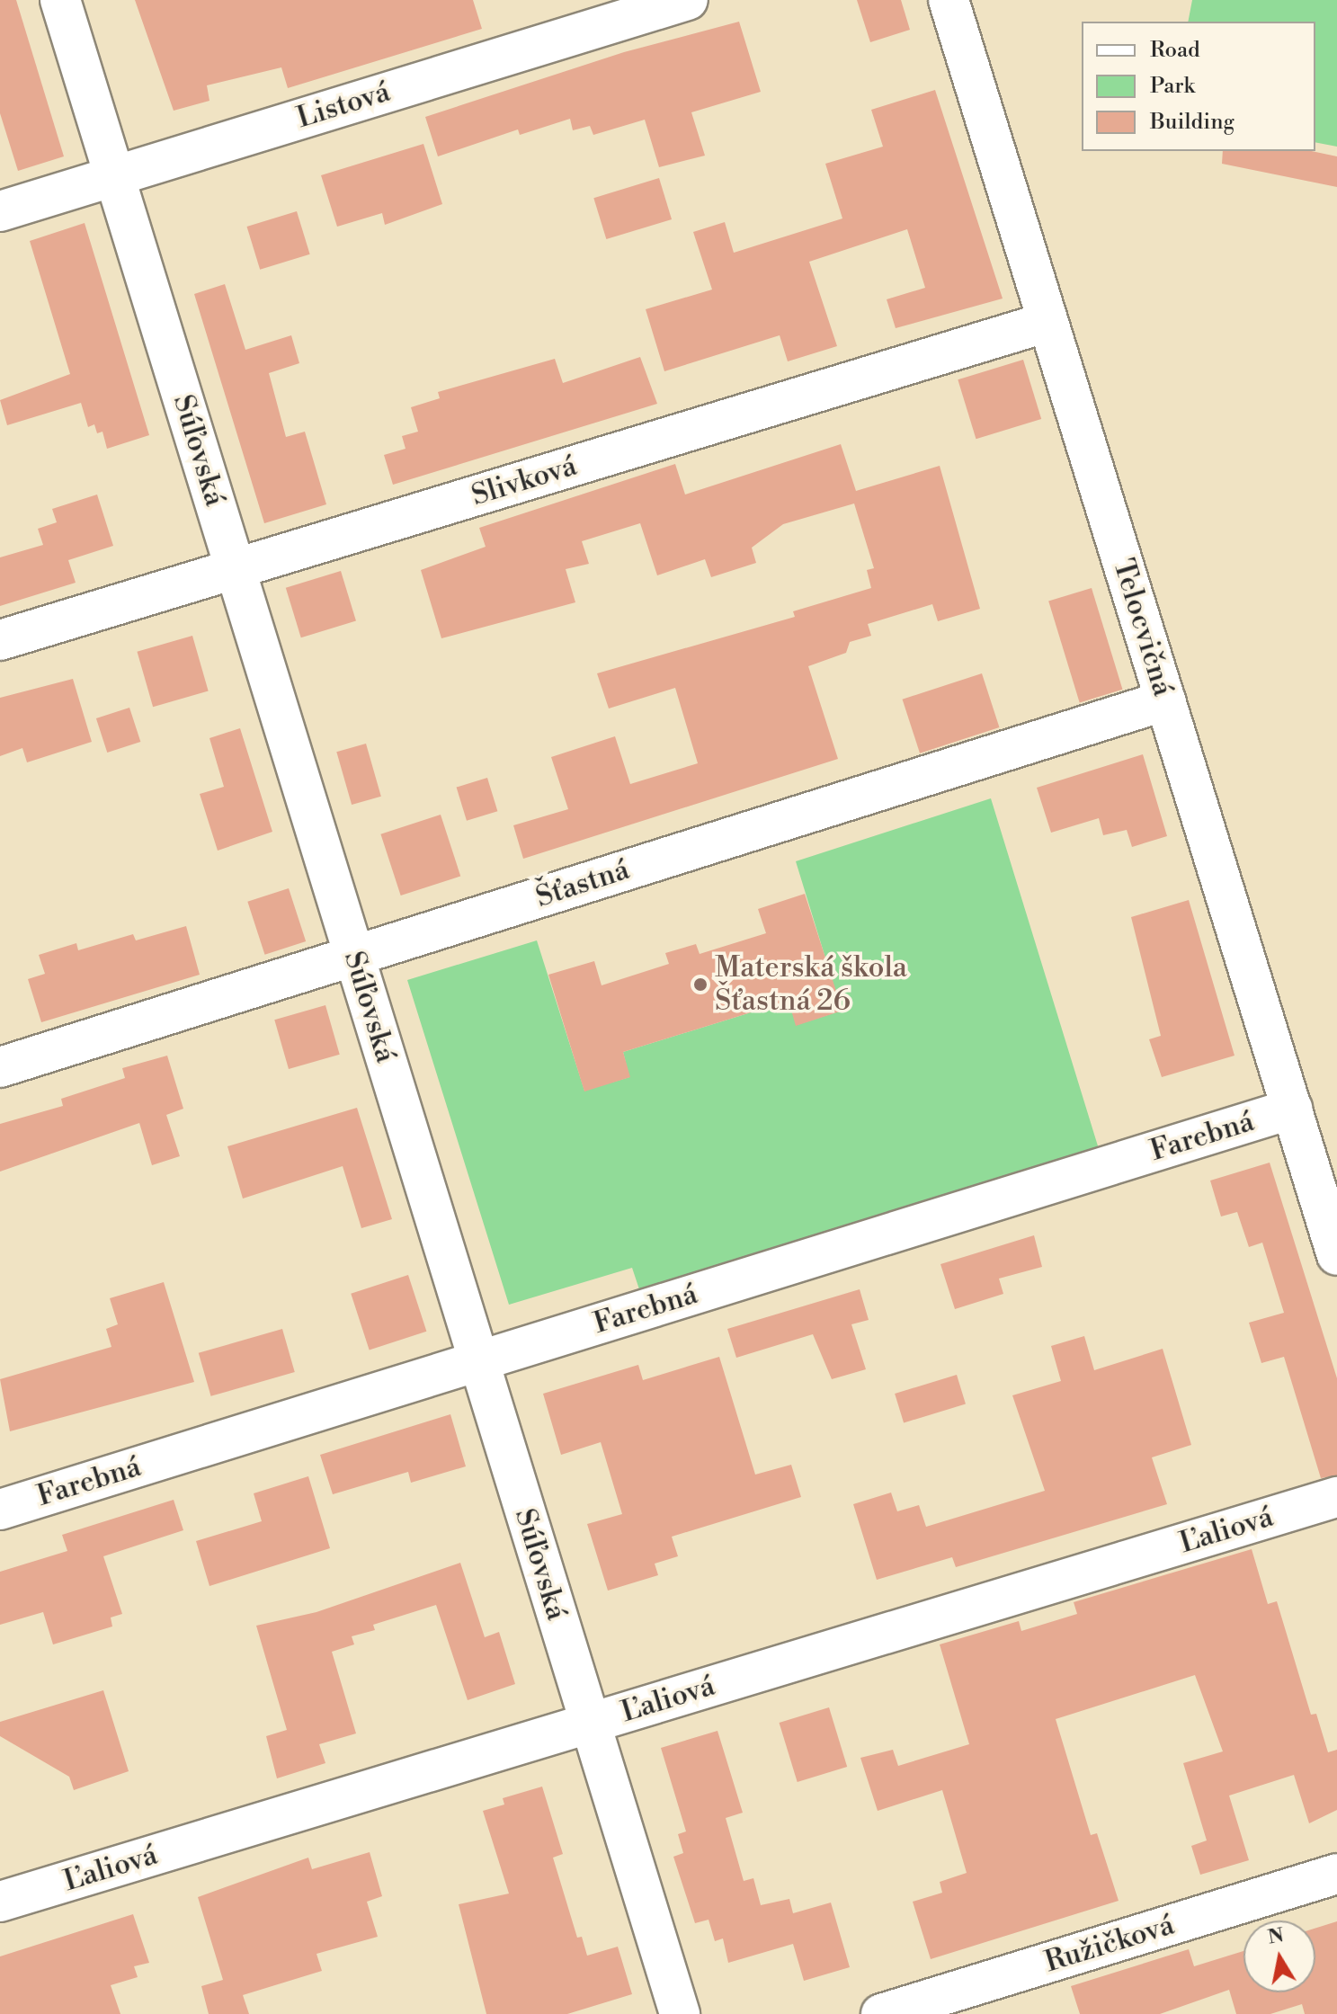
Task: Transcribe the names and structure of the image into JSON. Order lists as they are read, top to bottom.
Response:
{
  "streets": {
    "street": [
      "Listová",
      "Súľovská",
      "Slivková",
      "Telocvičná",
      "Šťastná",
      "Farebná",
      "Ľaliová",
      "Ružičková"
    ]
  },
  "crossings": [
    ["Listová", "Súľovská"],
    ["Súľovská", "Slivková"],
    ["Súľovská", "Šťastná"],
    ["Súľovská", "Farebná"],
    ["Súľovská", "Ľaliová"],
    ["Slivková", "Telocvičná"],
    ["Telocvičná", "Šťastná"],
    ["Telocvičná", "Farebná"]
  ],
  "places": ["Materská škola Šťastná 26"],
  "legend": ["Road", "Park", "Building"],
  "north": "top"
}
